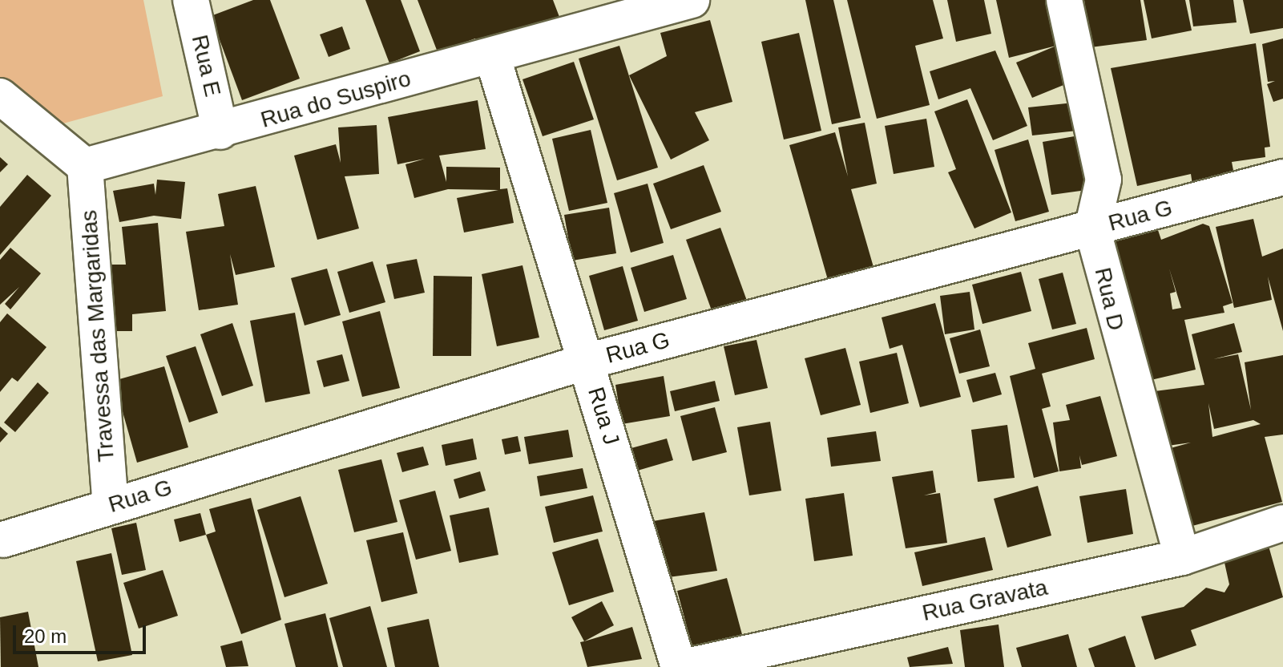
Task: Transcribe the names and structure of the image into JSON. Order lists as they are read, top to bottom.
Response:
{
  "streets": {
    "street": [
      "Rua E",
      "Rua do Suspiro",
      "Rua G",
      "Rua D",
      "Travessa das Margaridas",
      "Rua J",
      "Rua Gravata"
    ]
  },
  "crossings": [
    ["Rua E", "Rua do Suspiro"],
    ["Rua do Suspiro", "Travessa das Margaridas"],
    ["Rua do Suspiro", "Rua J"],
    ["Rua G", "Rua D"],
    ["Rua G", "Travessa das Margaridas"],
    ["Rua G", "Rua J"],
    ["Rua D", "Rua Gravata"]
  ],
  "scale_bar": "20 m"
}
